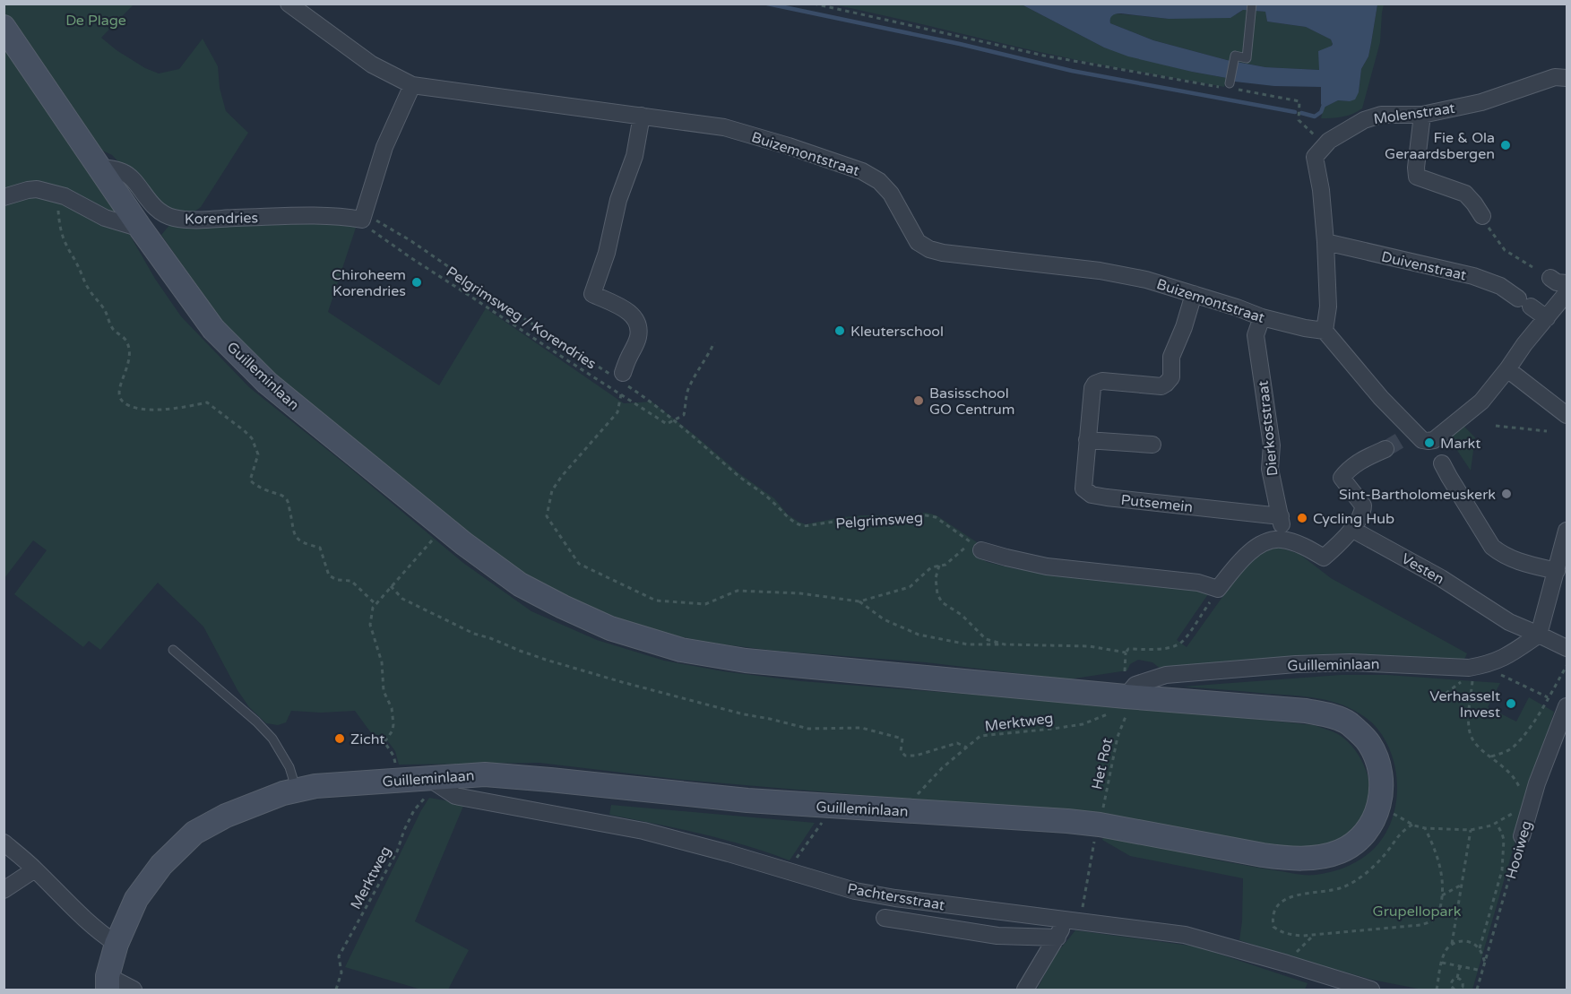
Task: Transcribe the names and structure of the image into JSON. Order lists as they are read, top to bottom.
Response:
{
  "streets": {
    "main road": ["Guilleminlaan"],
    "street": [
      "Molenstraat",
      "Buizemontstraat",
      "Korendries",
      "Duivenstraat",
      "Dierkoststraat",
      "Putsemein",
      "Vesten",
      "Hooiweg",
      "Pachtersstraat"
    ],
    "path": [
      "Pelgrimsweg / Korendries",
      "Pelgrimsweg",
      "Merktweg",
      "Het Rot"
    ]
  },
  "crossings": [
    ["Buizemontstraat", "Dierkoststraat"],
    ["Buizemontstraat", "Putsemein"],
    ["Korendries", "Pelgrimsweg / Korendries"],
    ["Korendries", "Guilleminlaan"],
    ["Korendries", "Pelgrimsweg"],
    ["Pelgrimsweg / Korendries", "Pelgrimsweg"],
    ["Guilleminlaan", "Vesten"],
    ["Guilleminlaan", "Merktweg"],
    ["Guilleminlaan", "Het Rot"],
    ["Guilleminlaan", "Pachtersstraat"],
    ["Dierkoststraat", "Putsemein"],
    ["Merktweg", "Het Rot"],
    ["Merktweg", "Pachtersstraat"]
  ],
  "parks": ["De Plage", "Grupellopark"],
  "places": [
    "Fie & Ola Geraardsbergen",
    "Chiroheem Korendries",
    "Kleuterschool",
    "Basisschool GO Centrum",
    "Markt",
    "Sint-Bartholomeuskerk",
    "Cycling Hub",
    "Verhasselt Invest",
    "Zicht"
  ]
}
